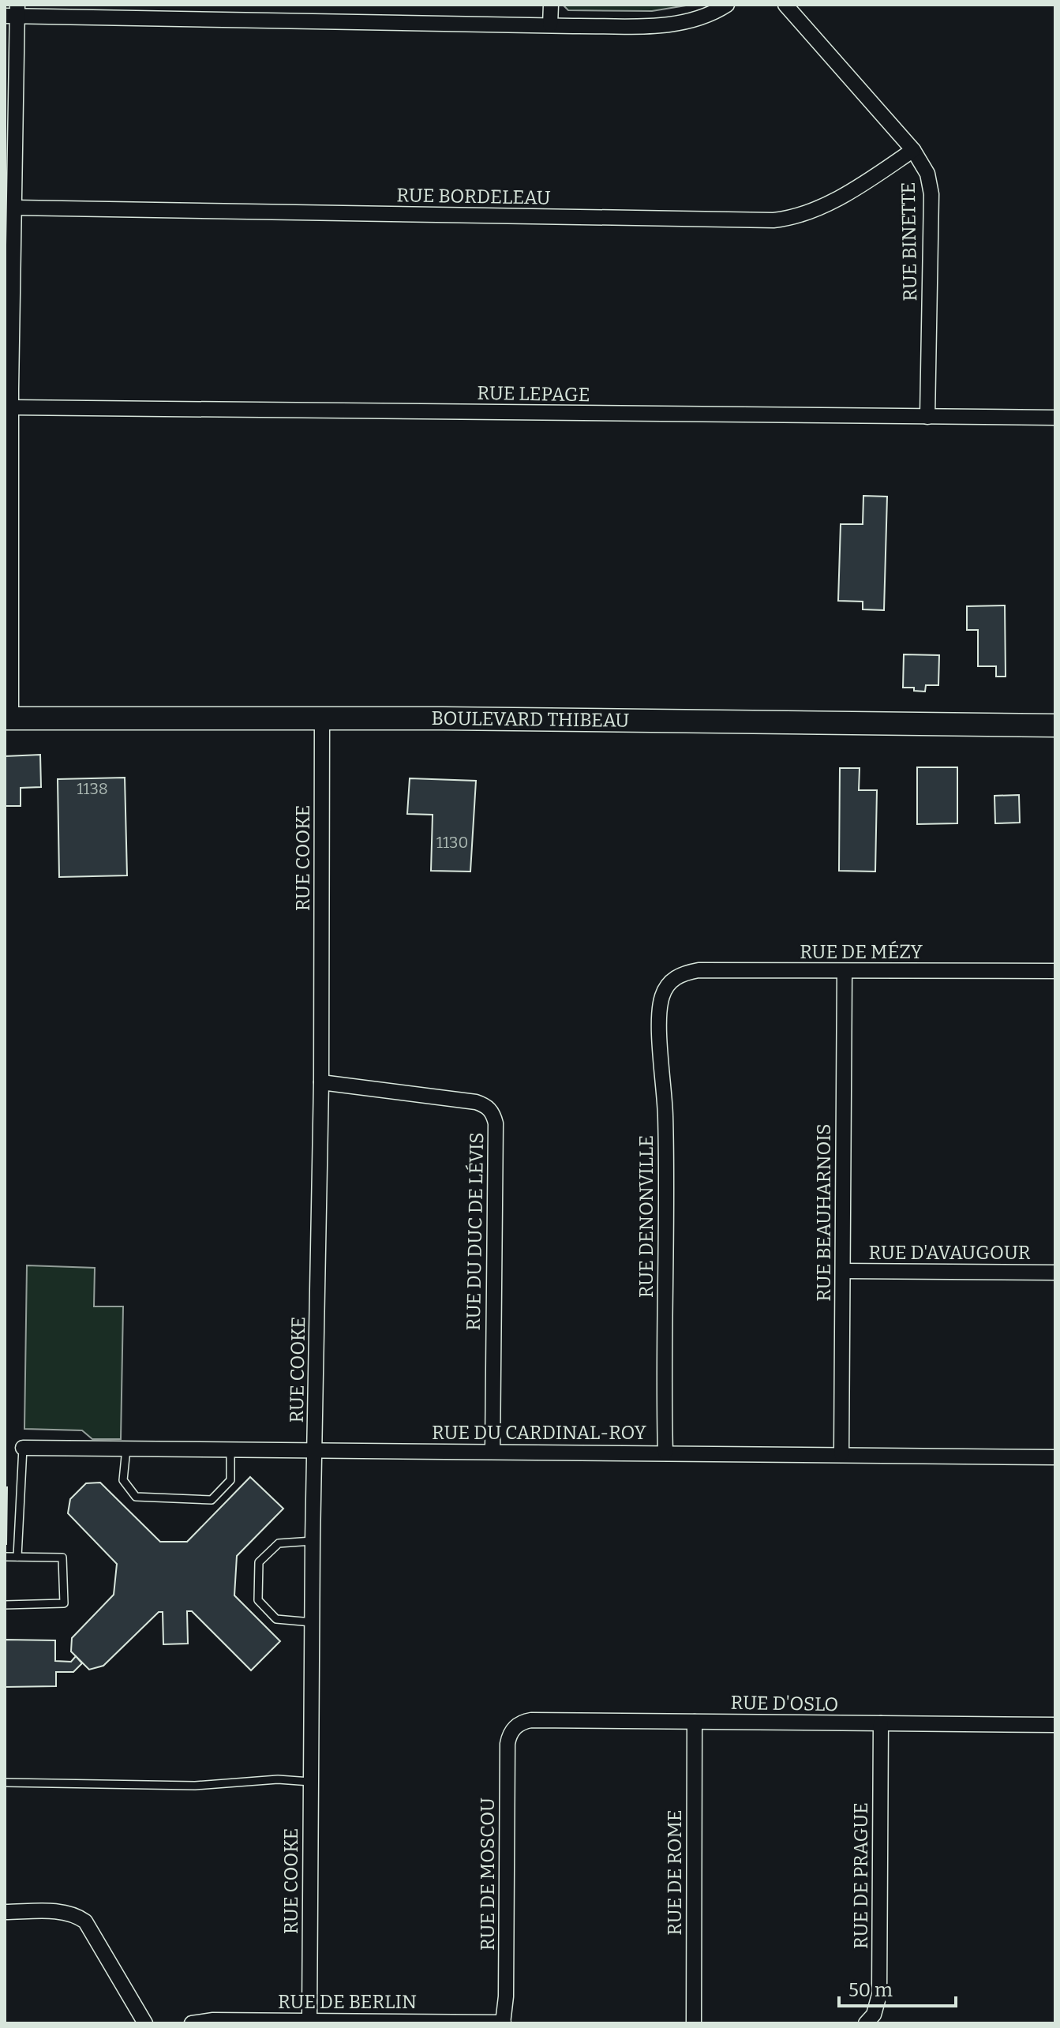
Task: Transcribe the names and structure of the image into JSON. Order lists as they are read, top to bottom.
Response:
{
  "streets": {
    "main road": ["BOULEVARD THIBEAU"],
    "street": [
      "RUE BORDELEAU",
      "RUE BINETTE",
      "RUE LEPAGE",
      "RUE COOKE",
      "RUE DE MÉZY",
      "RUE BEAUHARNOIS",
      "RUE DENONVILLE",
      "RUE DU DUC DE LÉVIS",
      "RUE D'AVAUGOUR",
      "RUE DU CARDINAL-ROY",
      "RUE D'OSLO",
      "RUE DE ROME",
      "RUE DE MOSCOU",
      "RUE DE PRAGUE",
      "RUE DE BERLIN"
    ]
  },
  "crossings": [
    ["RUE BORDELEAU", "RUE BINETTE"],
    ["RUE BINETTE", "RUE LEPAGE"],
    ["BOULEVARD THIBEAU", "RUE COOKE"],
    ["RUE COOKE", "RUE DU DUC DE LÉVIS"],
    ["RUE COOKE", "RUE DU CARDINAL-ROY"],
    ["RUE COOKE", "RUE DE BERLIN"],
    ["RUE DE MÉZY", "RUE BEAUHARNOIS"],
    ["RUE DE MÉZY", "RUE DENONVILLE"],
    ["RUE BEAUHARNOIS", "RUE D'AVAUGOUR"],
    ["RUE BEAUHARNOIS", "RUE DU CARDINAL-ROY"],
    ["RUE DENONVILLE", "RUE DU CARDINAL-ROY"],
    ["RUE DU DUC DE LÉVIS", "RUE DU CARDINAL-ROY"],
    ["RUE D'OSLO", "RUE DE ROME"],
    ["RUE D'OSLO", "RUE DE MOSCOU"],
    ["RUE D'OSLO", "RUE DE PRAGUE"],
    ["RUE DE MOSCOU", "RUE DE BERLIN"]
  ],
  "house_numbers": ["1138", "1130"],
  "scale_bar": "50 m"
}
